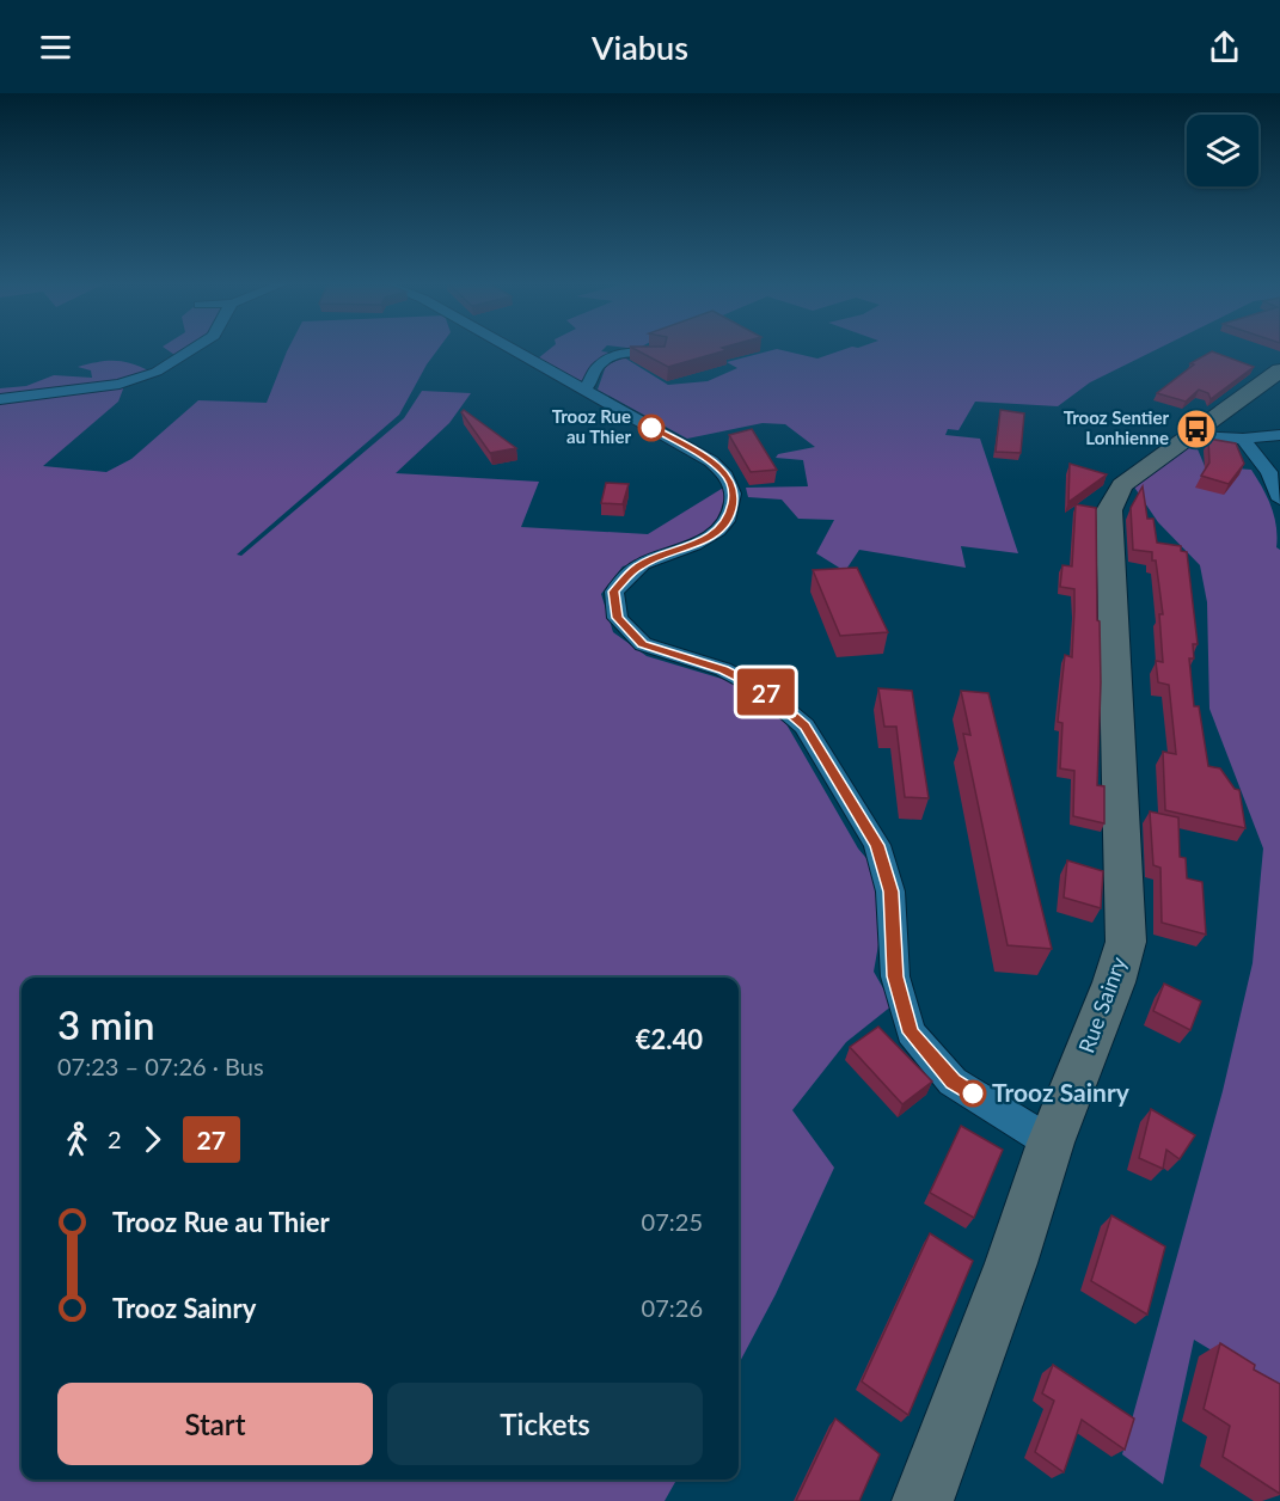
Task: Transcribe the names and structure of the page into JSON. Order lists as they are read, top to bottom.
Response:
{
  "streets": {
    "street": ["Rue Sainry"]
  },
  "places": {
    "other": ["Trooz Rue au Thier", "Trooz Sainry"],
    "bus stop": ["Trooz Sentier Lonhienne"]
  },
  "lines": ["bus line 27"],
  "page": {
    "header": "Viabus",
    "on_map": "27",
    "heading": ["3 min", "07:23 – 07:26 · Bus", "€2.40"],
    "legs": ["2", "27"],
    "list": [
      {
        "name": "Trooz Rue au Thier",
        "value": "07:25"
      },
      {
        "name": "Trooz Sainry",
        "value": "07:26"
      }
    ],
    "buttons": ["Start", "Tickets"]
  }
}
